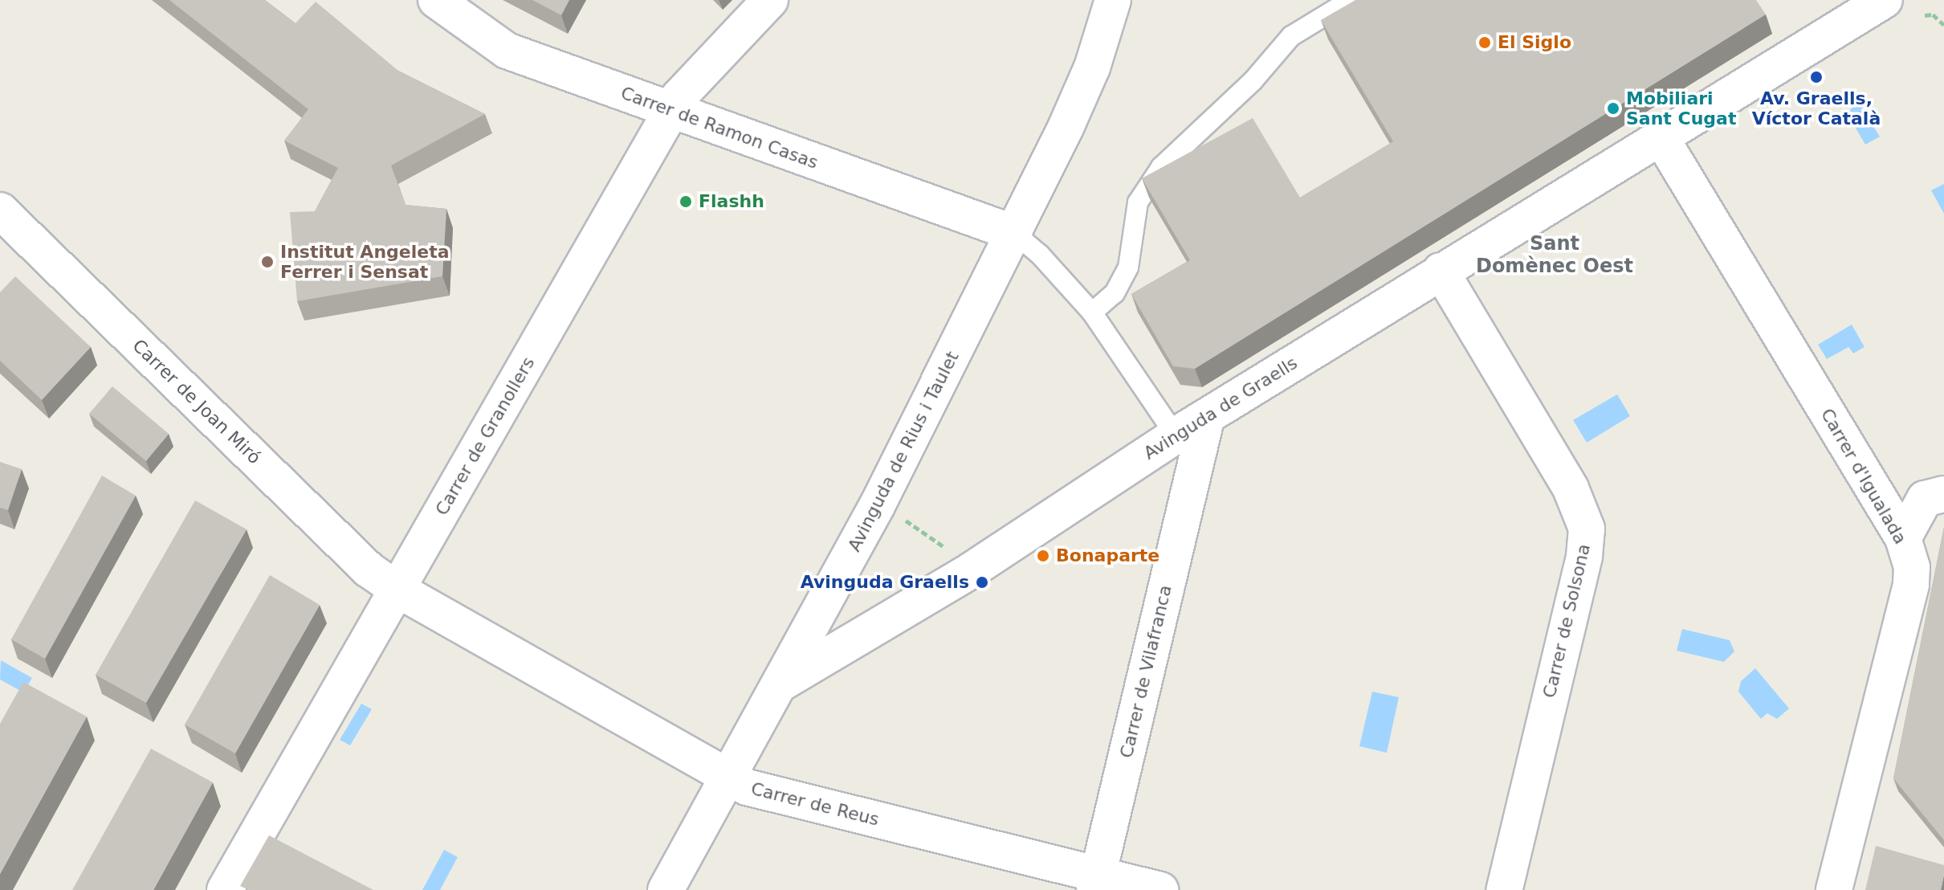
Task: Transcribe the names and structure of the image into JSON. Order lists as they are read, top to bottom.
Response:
{
  "streets": {
    "street": [
      "Carrer de Ramon Casas",
      "Carrer de Joan Miró",
      "Avinguda de Graells",
      "Carrer de Granollers",
      "Avinguda de Rius i Taulet",
      "Carrer d'Igualada",
      "Carrer de Solsona",
      "Carrer de Vilafranca",
      "Carrer de Reus"
    ]
  },
  "crossings": [
    ["Carrer de Ramon Casas", "Carrer de Granollers"],
    ["Carrer de Ramon Casas", "Avinguda de Rius i Taulet"],
    ["Carrer de Joan Miró", "Carrer de Granollers"],
    ["Carrer de Joan Miró", "Carrer de Reus"],
    ["Avinguda de Graells", "Avinguda de Rius i Taulet"],
    ["Avinguda de Graells", "Carrer d'Igualada"],
    ["Avinguda de Graells", "Carrer de Solsona"],
    ["Avinguda de Graells", "Carrer de Vilafranca"],
    ["Carrer de Granollers", "Carrer de Reus"],
    ["Avinguda de Rius i Taulet", "Carrer de Reus"],
    ["Carrer de Vilafranca", "Carrer de Reus"]
  ],
  "districts": ["Sant Domènec Oest"],
  "places": [
    "El Siglo",
    "Av. Graells, Víctor Català",
    "Mobiliari Sant Cugat",
    "Flashh",
    "Institut Angeleta Ferrer i Sensat",
    "Bonaparte",
    "Avinguda Graells"
  ]
}
